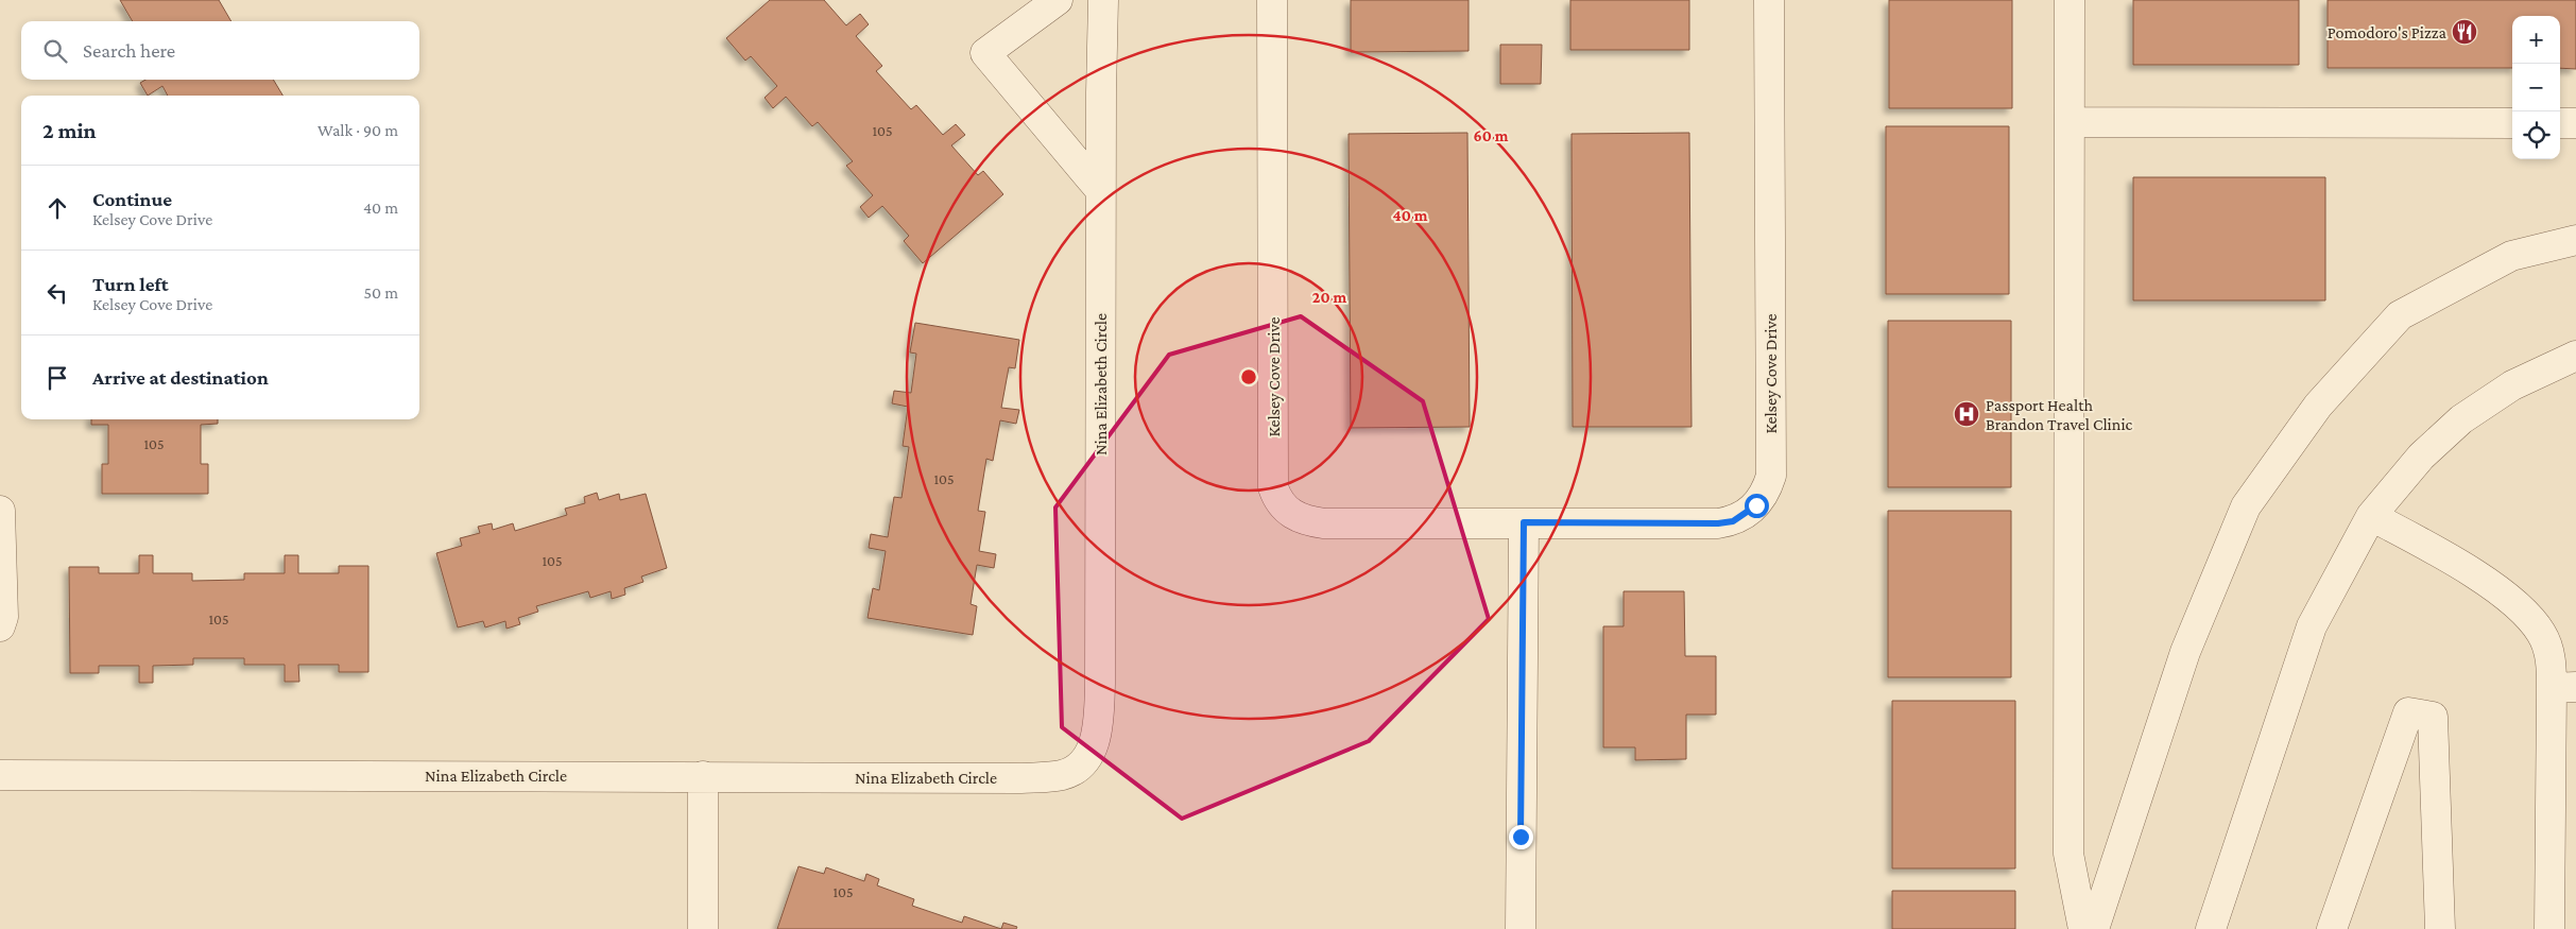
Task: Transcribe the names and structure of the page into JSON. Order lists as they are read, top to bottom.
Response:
{
  "streets": {
    "street": ["Kelsey Cove Drive", "Nina Elizabeth Circle"]
  },
  "places": {
    "restaurant": ["Pomodoro's Pizza"],
    "hospital": ["Passport Health Brandon Travel Clinic"]
  },
  "house_numbers": [
    "105",
    "105",
    "105",
    "105",
    "105",
    "105"
  ],
  "page": {
    "map_buttons": ["+", "−"],
    "search": "Search here",
    "heading": ["2 min", "Walk · 90 m"],
    "list": [
      ["Continue", "Kelsey Cove Drive", "40 m"],
      ["Turn left", "Kelsey Cove Drive", "50 m"],
      "Arrive at destination"
    ]
  },
  "rings": ["60 m", "40 m", "20 m"]
}
